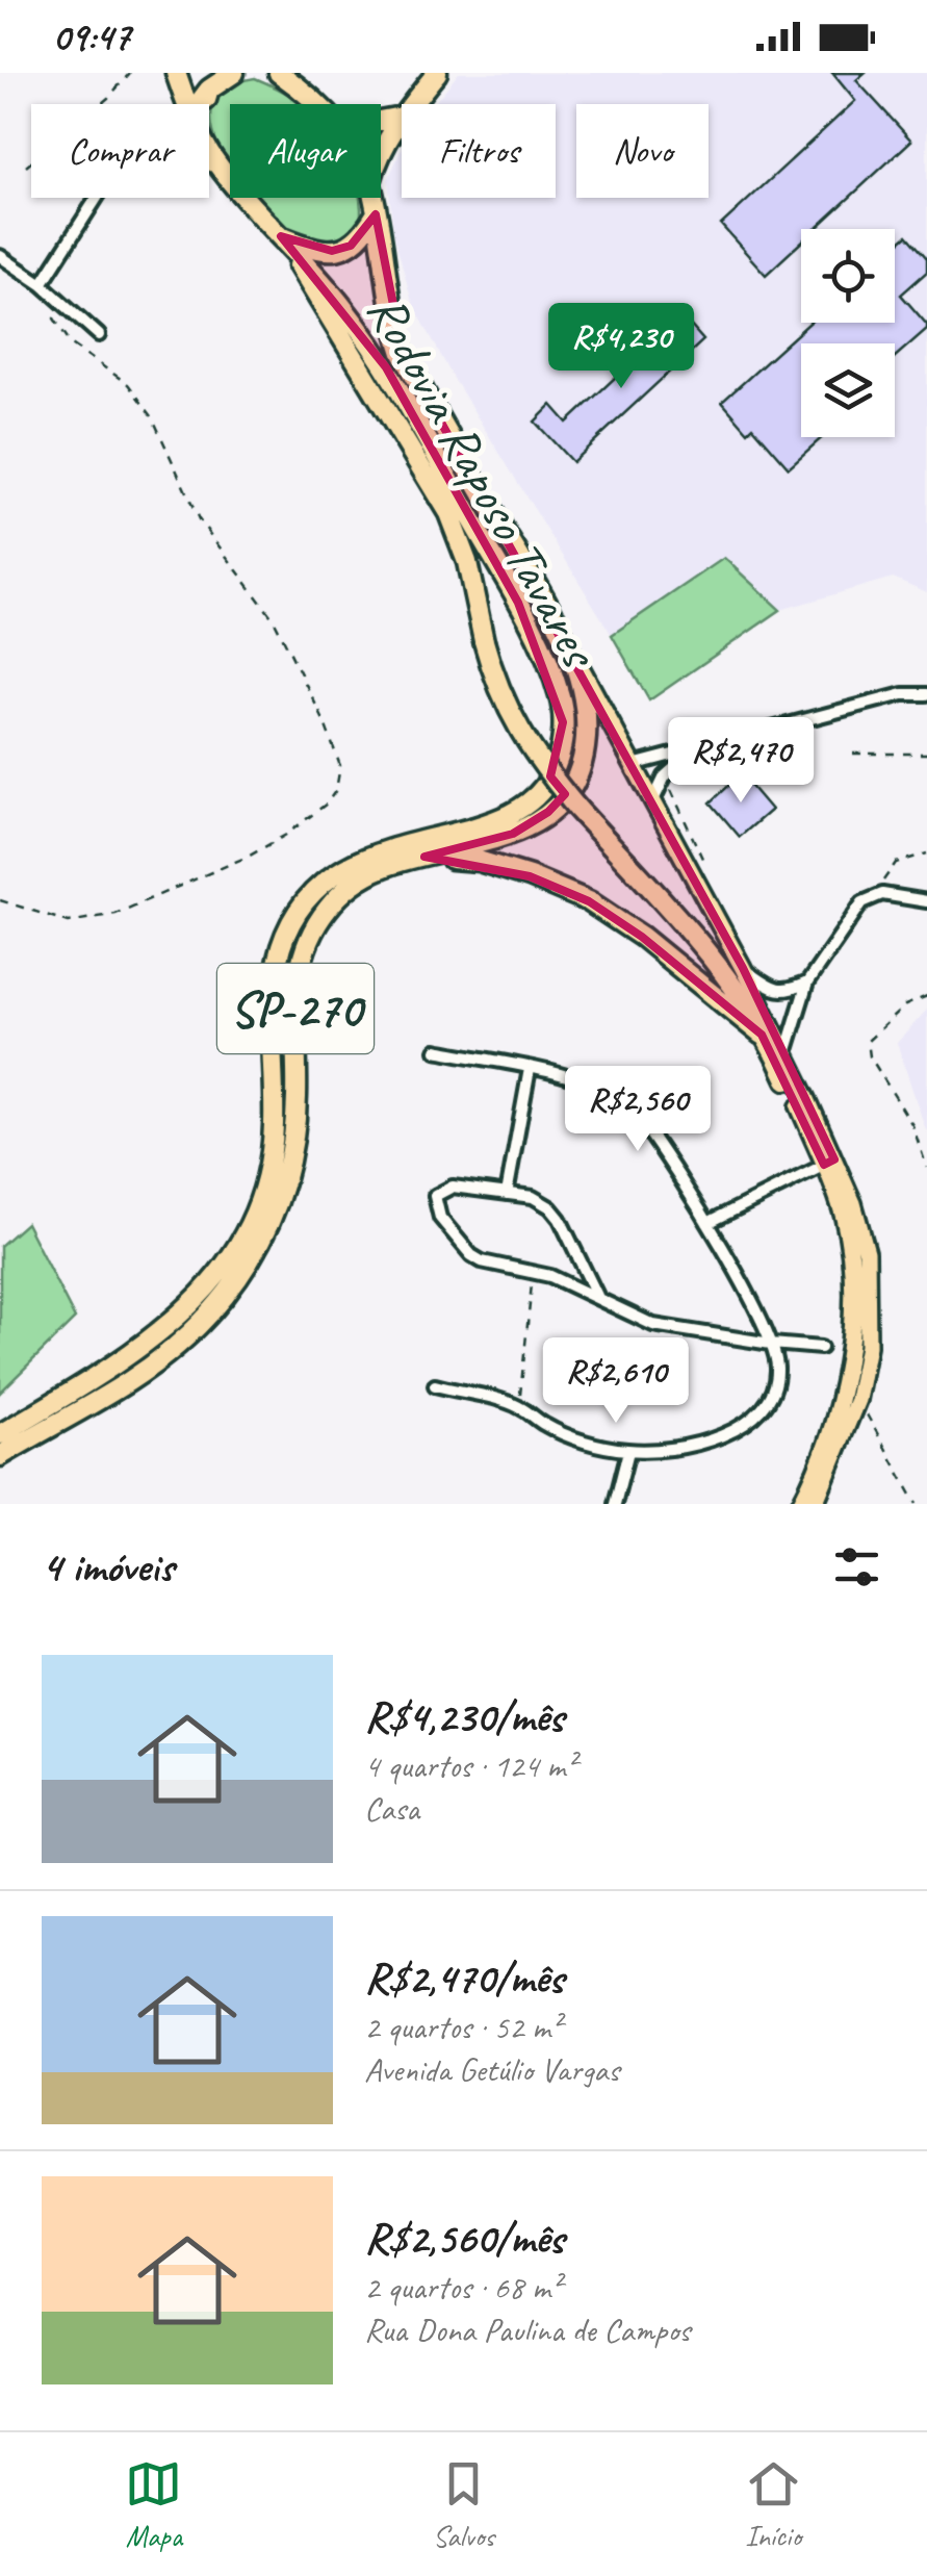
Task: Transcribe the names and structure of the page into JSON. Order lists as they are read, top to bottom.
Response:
{
  "streets": {
    "highway": ["Rodovia Raposo Tavares", "SP-270"]
  },
  "crossings": [
    ["Rodovia Raposo Tavares", "SP-270"]
  ],
  "page": {
    "status": "09:47",
    "chip": [
      "Comprar",
      "Alugar",
      "Filtros",
      "Novo"
    ],
    "price": [
      "R$4,230",
      "R$2,470",
      "R$2,560",
      "R$2,610"
    ],
    "heading": "4 imóveis",
    "list": [
      {
        "name": "R$4,230/mês",
        "note": "4 quartos · 124 m² · Casa"
      },
      {
        "name": "R$2,470/mês",
        "note": "2 quartos · 52 m² · Avenida Getúlio Vargas"
      },
      {
        "name": "R$2,560/mês",
        "note": "2 quartos · 68 m² · Rua Dona Paulina de Campos"
      }
    ],
    "tabs": ["Mapa", "Salvos", "Início"]
  }
}
